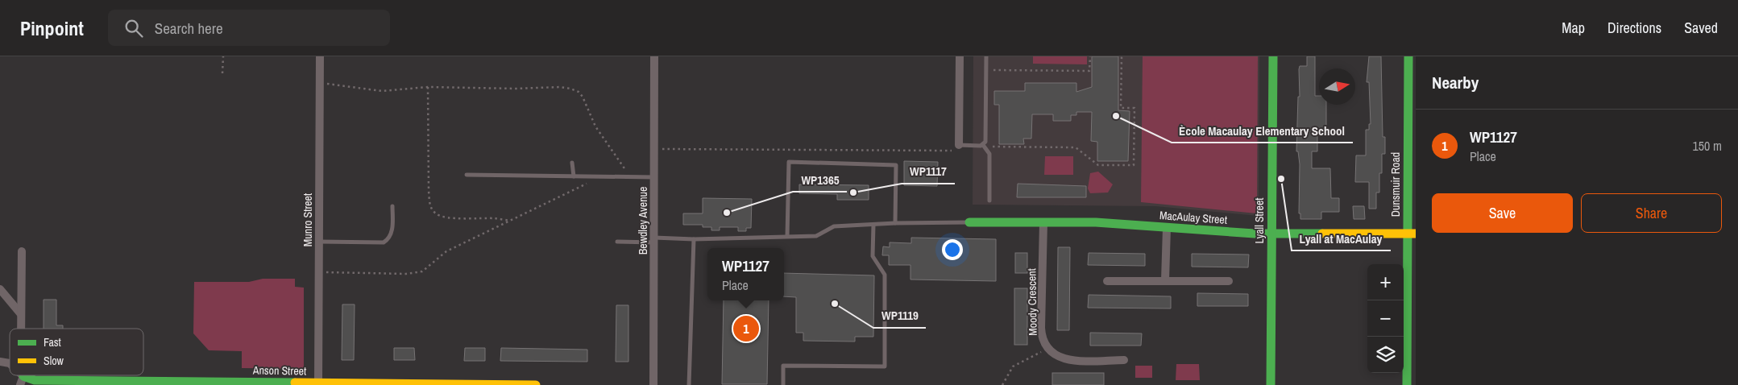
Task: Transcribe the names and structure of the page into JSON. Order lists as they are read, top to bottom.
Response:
{
  "streets": {
    "street": [
      "Dunsmuir Road",
      "MacAulay Street",
      "Munro Street",
      "Bewdley Avenue",
      "Lyall Street",
      "Moody Crescent",
      "Anson Street"
    ]
  },
  "crossings": [
    ["Dunsmuir Road", "MacAulay Street"],
    ["MacAulay Street", "Lyall Street"],
    ["MacAulay Street", "Moody Crescent"],
    ["Munro Street", "Anson Street"]
  ],
  "places": [
    "Ècole Macaulay Elementary School",
    "Lyall at MacAulay",
    "WP1117",
    "WP1365",
    "WP1119"
  ],
  "legend": ["Fast", "Slow"],
  "north": "right",
  "page": {
    "header": "Pinpoint",
    "search": "Search here",
    "nav": ["Map", "Directions", "Saved"],
    "heading": "Nearby",
    "list": [
      {
        "mark": "1",
        "name": "WP1127",
        "note": "Place",
        "value": "150 m"
      }
    ],
    "buttons": ["Save", "Share"],
    "popup": ["WP1127", "Place"],
    "map_buttons": ["+", "−"],
    "pins": "1"
  }
}
